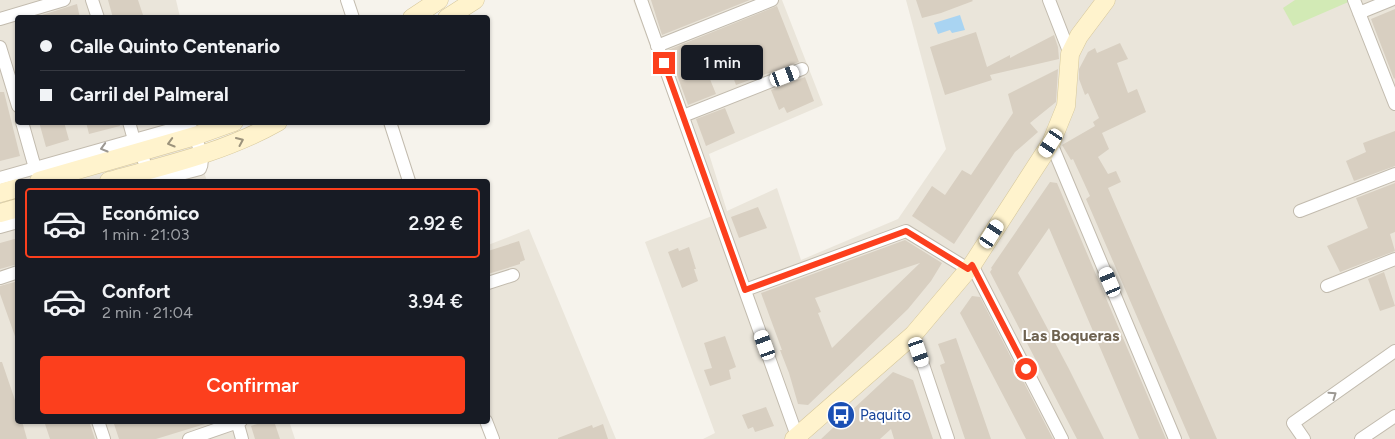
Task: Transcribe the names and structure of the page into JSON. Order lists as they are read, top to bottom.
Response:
{
  "districts": ["Las Boqueras"],
  "places": {
    "bus stop": ["Paquito"]
  },
  "page": {
    "banner": ["Calle Quinto Centenario", "Carril del Palmeral"],
    "bubble": "1 min",
    "list": [
      {
        "name": "Económico",
        "note": "1 min · 21:03",
        "value": "2.92 €"
      },
      {
        "name": "Confort",
        "note": "2 min · 21:04",
        "value": "3.94 €"
      }
    ],
    "buttons": "Confirmar"
  }
}
